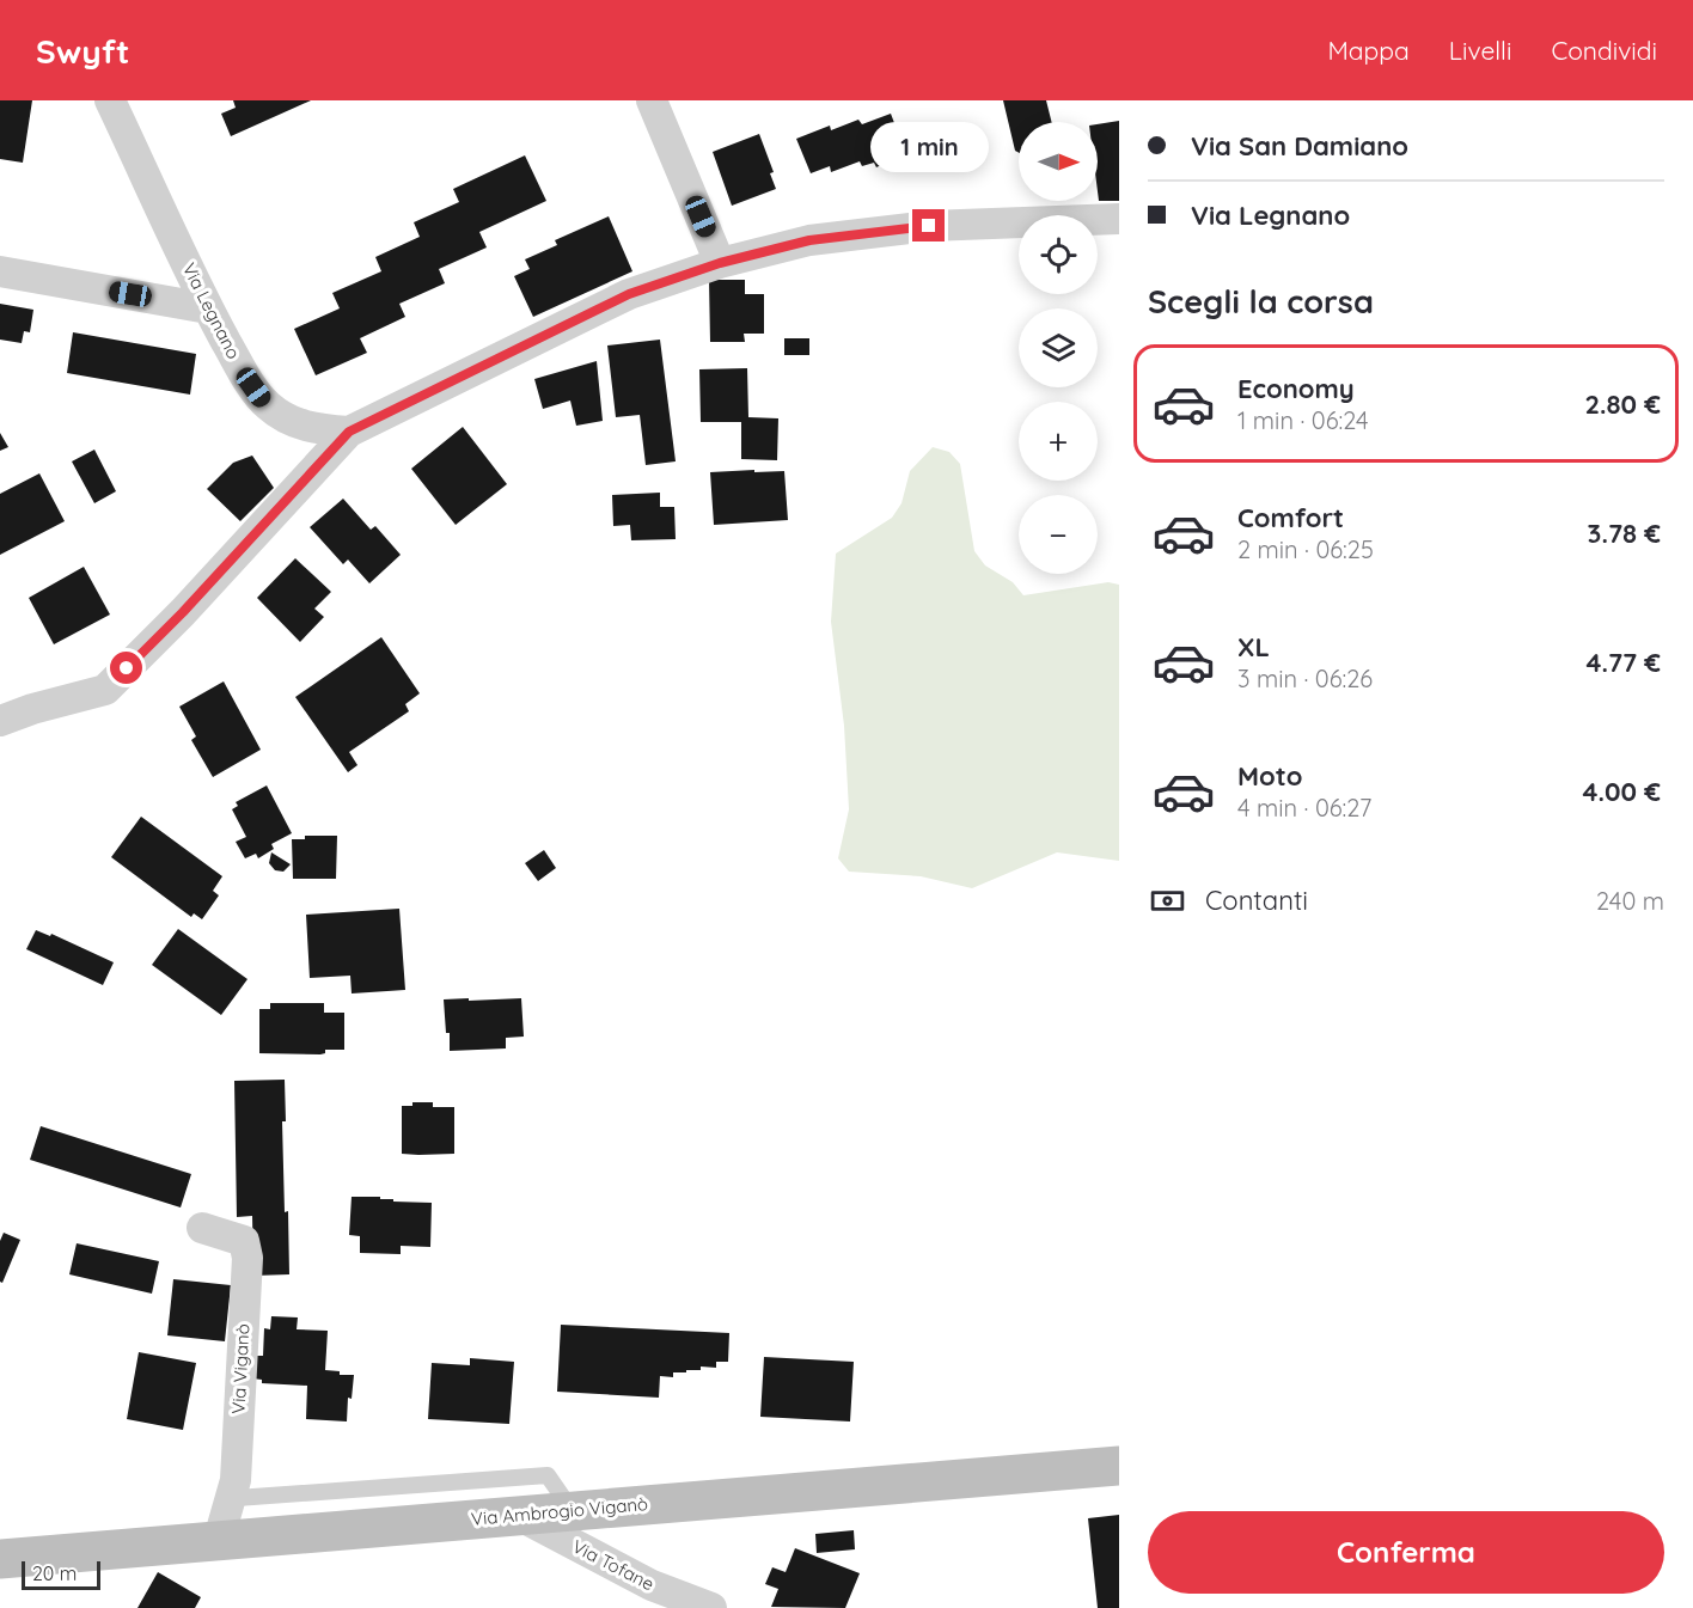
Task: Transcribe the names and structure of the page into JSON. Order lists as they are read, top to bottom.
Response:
{
  "streets": {
    "main road": ["Via Ambrogio Viganò"],
    "street": ["Via Legnano", "Via Viganò", "Via Tofane"]
  },
  "crossings": [
    ["Via Viganò", "Via Ambrogio Viganò"],
    ["Via Ambrogio Viganò", "Via Tofane"]
  ],
  "scale_bar": "20 m",
  "north": "right",
  "page": {
    "header": "Swyft",
    "nav": ["Mappa", "Livelli", "Condividi"],
    "banner": ["Via San Damiano", "Via Legnano"],
    "map_buttons": ["+", "−"],
    "bubble": "1 min",
    "heading": "Scegli la corsa",
    "list": [
      {
        "name": "Economy",
        "note": "1 min · 06:24",
        "value": "2.80 €"
      },
      {
        "name": "Comfort",
        "note": "2 min · 06:25",
        "value": "3.78 €"
      },
      {
        "name": "XL",
        "note": "3 min · 06:26",
        "value": "4.77 €"
      },
      {
        "name": "Moto",
        "note": "4 min · 06:27",
        "value": "4.00 €"
      }
    ],
    "pay": ["Contanti", "240 m"],
    "buttons": "Conferma",
    "scale": "20 m"
  }
}
